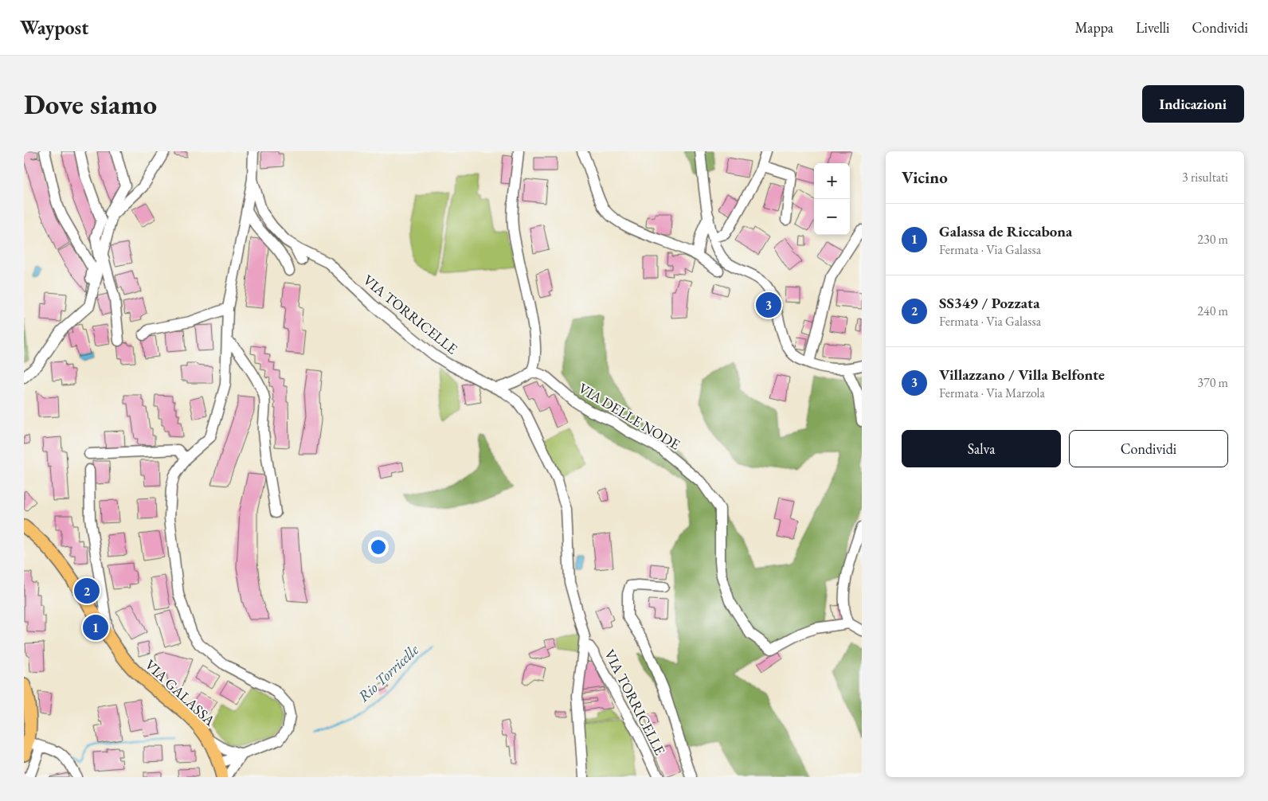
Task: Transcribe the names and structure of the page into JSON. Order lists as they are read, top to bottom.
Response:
{
  "streets": {
    "main road": ["VIA GALASSA"],
    "street": ["VIA TORRICELLE", "VIA DELLE NODE"]
  },
  "water": ["Rio Torricelle"],
  "page": {
    "header": "Waypost",
    "nav": ["Mappa", "Livelli", "Condividi"],
    "buttons": [
      "Indicazioni",
      ["Salva", "Condividi"]
    ],
    "title": "Dove siamo",
    "heading": ["Vicino", "3 risultati"],
    "map_buttons": ["+", "−"],
    "list": [
      {
        "mark": "1",
        "name": "Galassa de Riccabona",
        "note": "Fermata · Via Galassa",
        "value": "230 m"
      },
      {
        "mark": "2",
        "name": "SS349 / Pozzata",
        "note": "Fermata · Via Galassa",
        "value": "240 m"
      },
      {
        "mark": "3",
        "name": "Villazzano / Villa Belfonte",
        "note": "Fermata · Via Marzola",
        "value": "370 m"
      }
    ],
    "pins": ["3", "2", "1"]
  }
}
